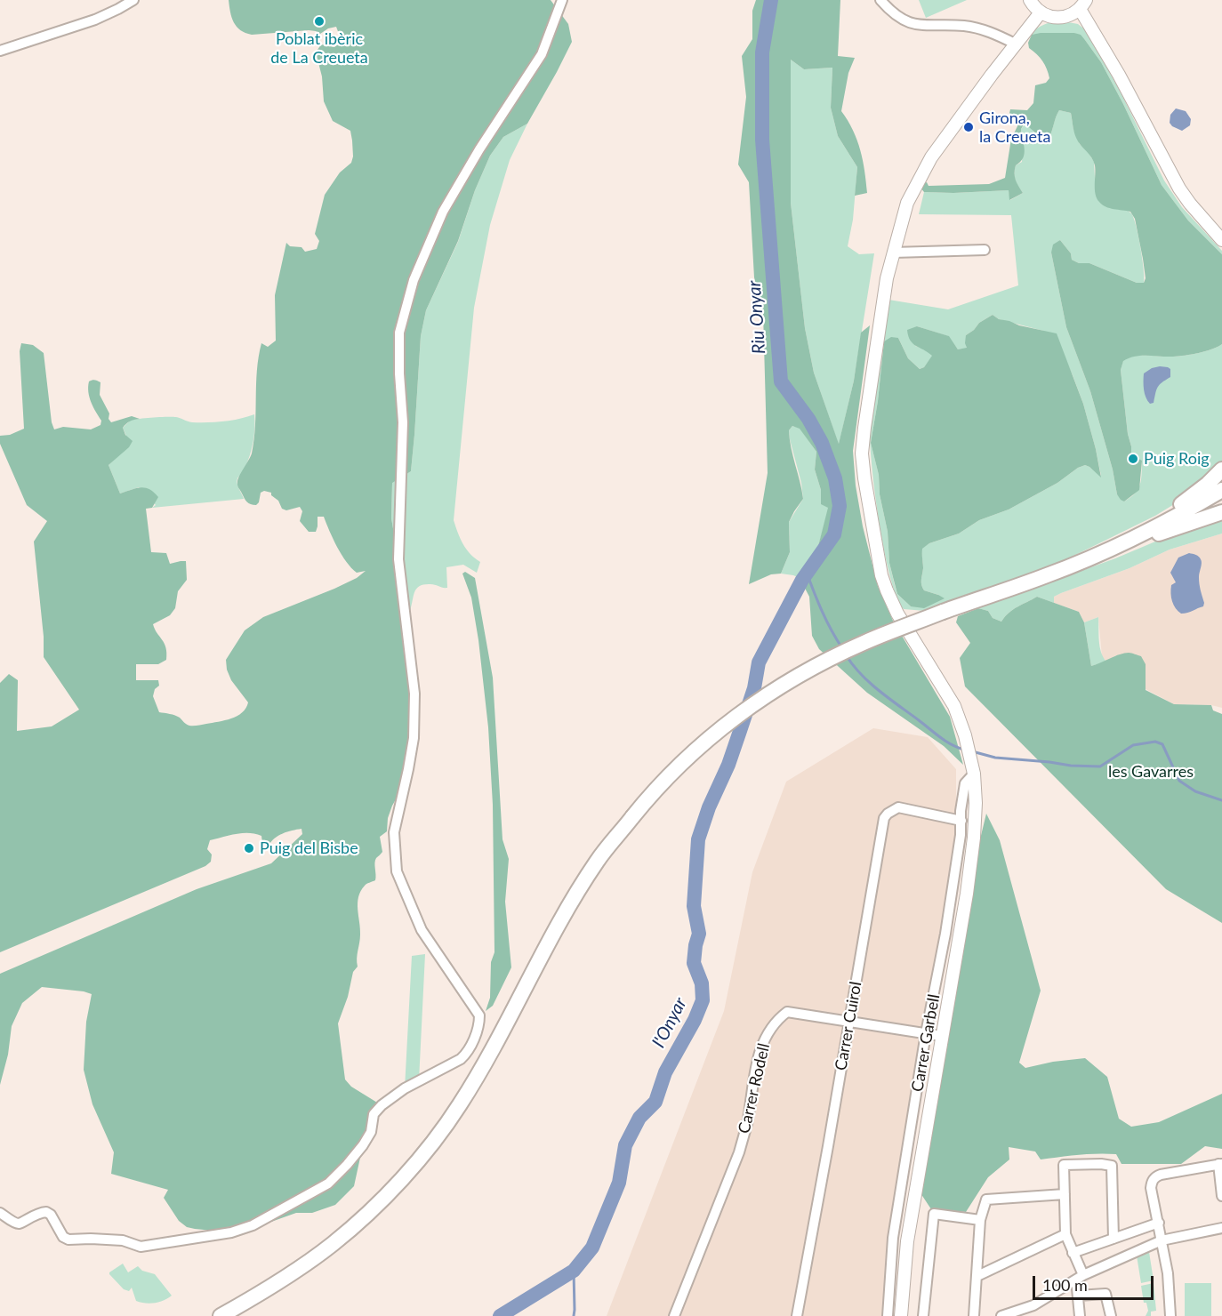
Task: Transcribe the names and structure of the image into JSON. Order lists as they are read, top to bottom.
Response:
{
  "streets": {
    "street": ["Carrer Cuirol", "Carrer Garbell", "Carrer Rodell"]
  },
  "crossings": [
    ["Carrer Cuirol", "Carrer Garbell"],
    ["Carrer Cuirol", "Carrer Rodell"],
    ["Carrer Garbell", "Carrer Rodell"]
  ],
  "water": ["Riu Onyar", "l'Onyar"],
  "parks": ["les Gavarres"],
  "places": [
    "Poblat ibèric de La Creueta",
    "Girona, la Creueta",
    "Puig Roig",
    "Puig del Bisbe"
  ],
  "scale_bar": "100 m"
}
